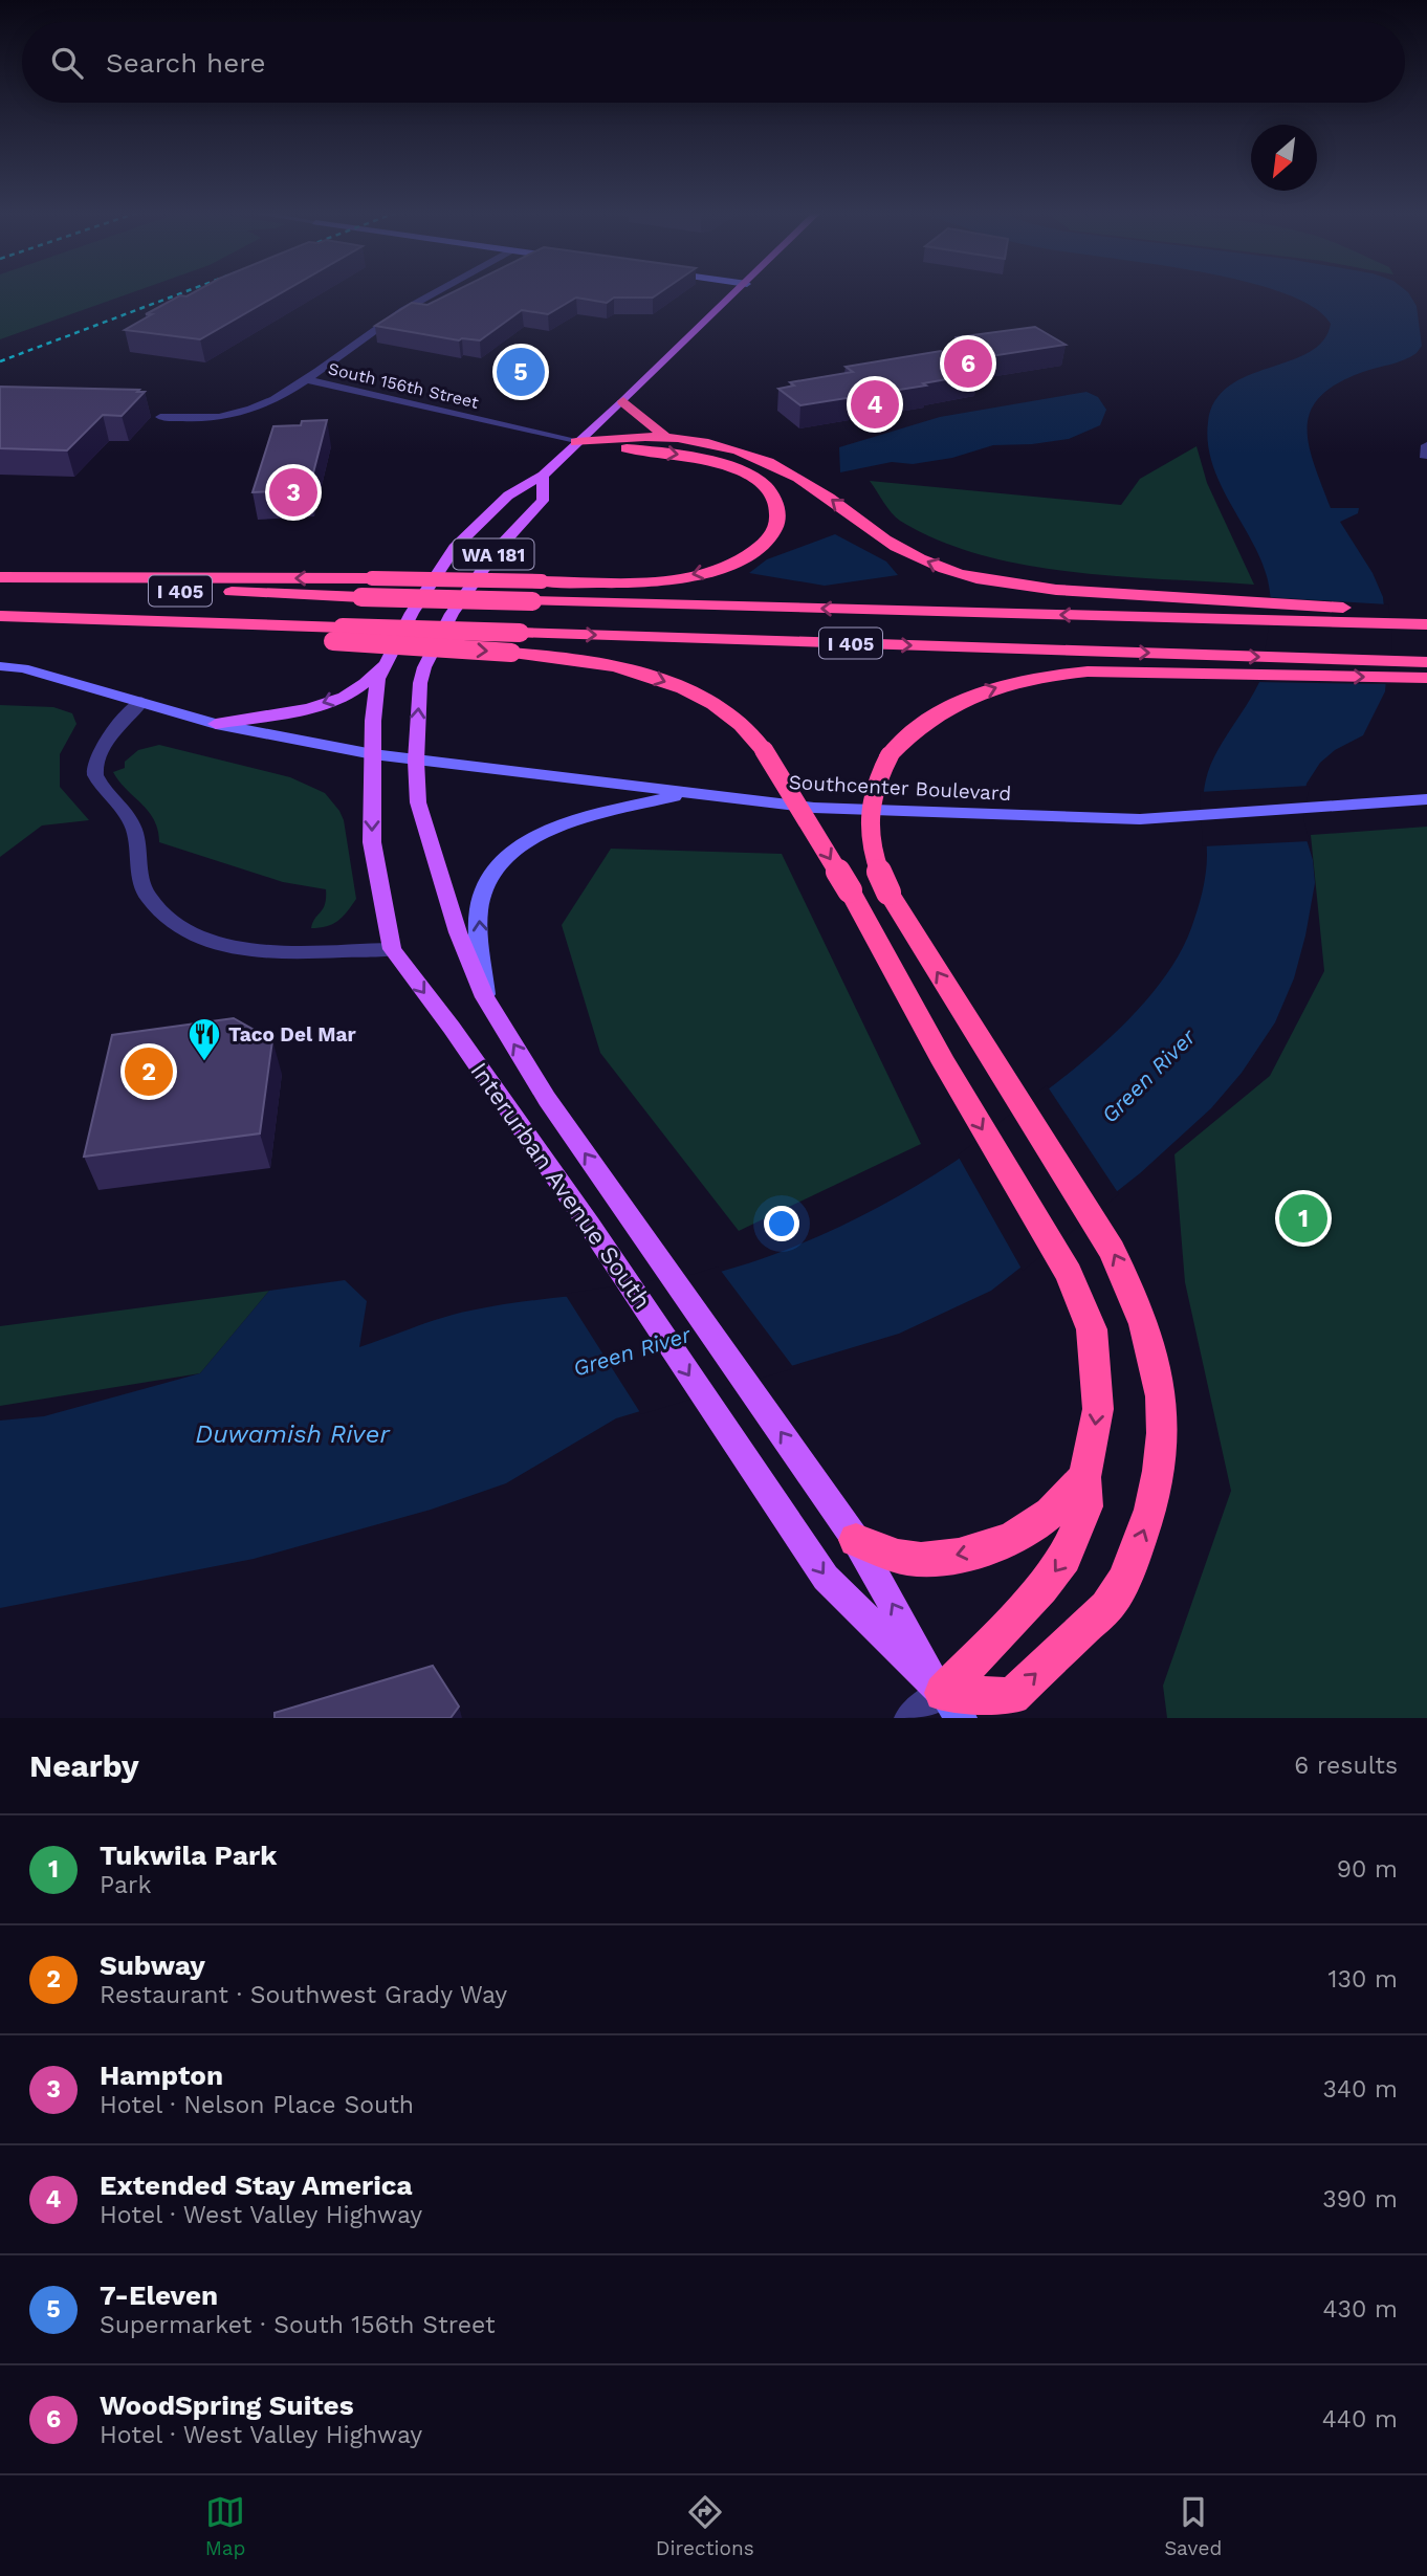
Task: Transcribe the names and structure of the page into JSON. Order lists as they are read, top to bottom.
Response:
{
  "streets": {
    "highway": ["I 405"],
    "main road": ["WA 181", "Southcenter Boulevard", "Interurban Avenue South"],
    "street": ["South 156th Street"]
  },
  "crossings": [
    ["South 156th Street", "WA 181"],
    ["WA 181", "Interurban Avenue South"],
    ["Southcenter Boulevard", "Interurban Avenue South"]
  ],
  "water": ["Green River", "Duwamish River"],
  "places": {
    "restaurant": ["Taco Del Mar"]
  },
  "north": "bottom left",
  "page": {
    "search": "Search here",
    "pins": [
      "6",
      "5",
      "4",
      "3",
      "2",
      "1"
    ],
    "heading": ["Nearby", "6 results"],
    "list": [
      {
        "mark": "1",
        "name": "Tukwila Park",
        "note": "Park",
        "value": "90 m"
      },
      {
        "mark": "2",
        "name": "Subway",
        "note": "Restaurant · Southwest Grady Way",
        "value": "130 m"
      },
      {
        "mark": "3",
        "name": "Hampton",
        "note": "Hotel · Nelson Place South",
        "value": "340 m"
      },
      {
        "mark": "4",
        "name": "Extended Stay America",
        "note": "Hotel · West Valley Highway",
        "value": "390 m"
      },
      {
        "mark": "5",
        "name": "7-Eleven",
        "note": "Supermarket · South 156th Street",
        "value": "430 m"
      },
      {
        "mark": "6",
        "name": "WoodSpring Suites",
        "note": "Hotel · West Valley Highway",
        "value": "440 m"
      }
    ],
    "nav": ["Map", "Directions", "Saved"]
  }
}
